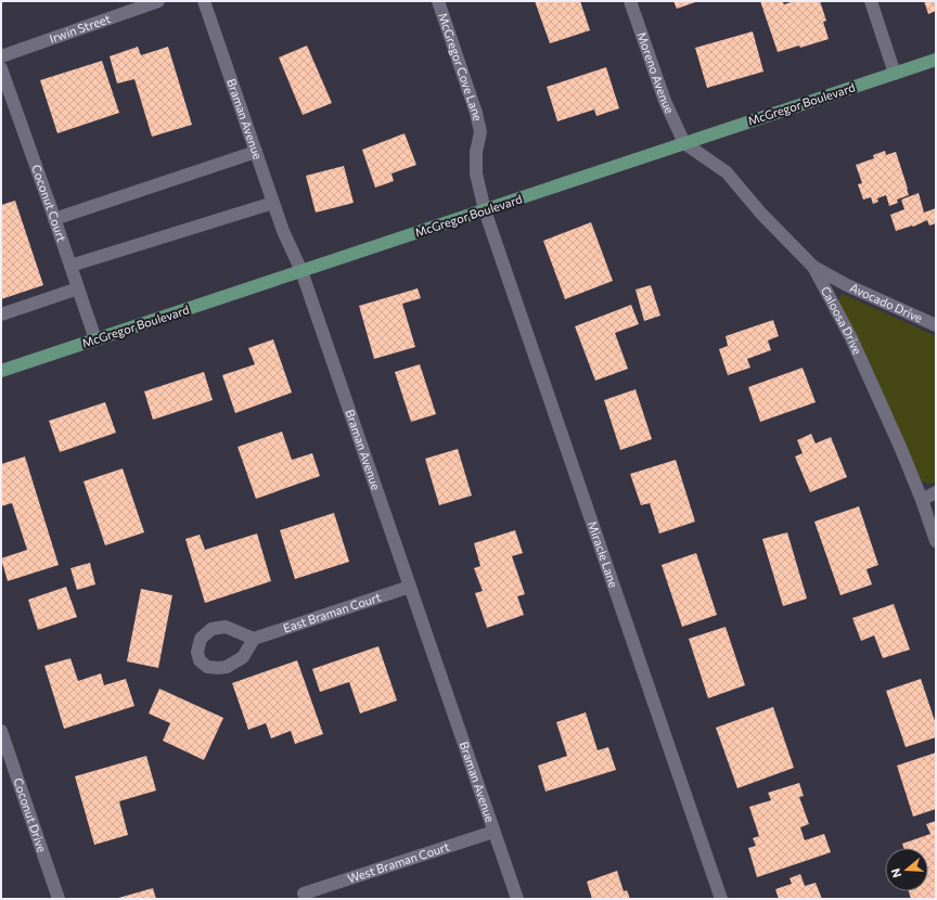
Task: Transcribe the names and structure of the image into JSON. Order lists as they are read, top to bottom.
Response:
{
  "streets": {
    "main road": ["McGregor Boulevard"],
    "street": [
      "Irwin Street",
      "McGregor Cove Lane",
      "Moreno Avenue",
      "Braman Avenue",
      "Coconut Court",
      "Avocado Drive",
      "Caloosa Drive",
      "Miracle Lane",
      "East Braman Court",
      "Coconut Drive",
      "West Braman Court"
    ]
  },
  "crossings": [
    ["McGregor Cove Lane", "McGregor Boulevard"],
    ["McGregor Cove Lane", "Miracle Lane"],
    ["Moreno Avenue", "McGregor Boulevard"],
    ["Moreno Avenue", "Caloosa Drive"],
    ["McGregor Boulevard", "Braman Avenue"],
    ["McGregor Boulevard", "Coconut Court"],
    ["McGregor Boulevard", "Caloosa Drive"],
    ["McGregor Boulevard", "Miracle Lane"],
    ["Braman Avenue", "East Braman Court"],
    ["Braman Avenue", "West Braman Court"],
    ["Avocado Drive", "Caloosa Drive"]
  ],
  "north": "left"
}
